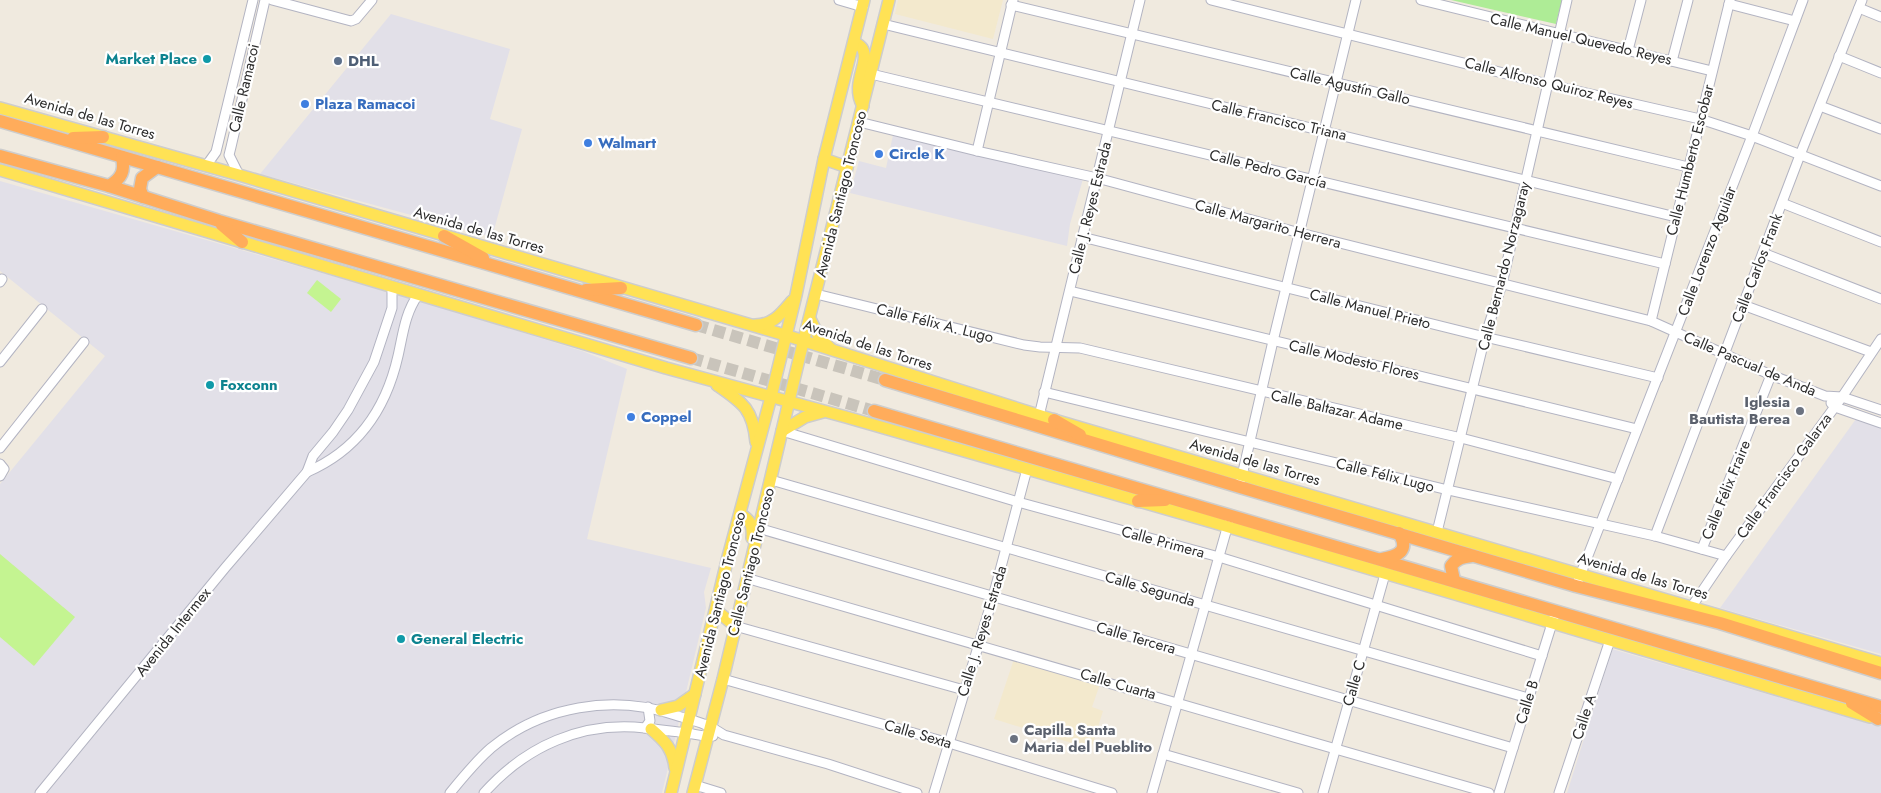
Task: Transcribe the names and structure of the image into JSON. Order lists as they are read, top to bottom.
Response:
{
  "streets": {
    "highway": ["Avenida de las Torres"],
    "main road": ["Avenida Santiago Troncoso", "Calle Santiago Troncoso"],
    "street": [
      "Calle Manuel Quevedo Reyes",
      "Calle Alfonso Quiroz Reyes",
      "Calle Agustín Gallo",
      "Calle Ramacoi",
      "Calle Francisco Triana",
      "Calle Humberto Escobar",
      "Calle Pedro García",
      "Calle J. Reyes Estrada",
      "Calle Margarito Herrera",
      "Calle Lorenzo Aguilar",
      "Calle Bernardo Norzagaray",
      "Calle Carlos Frank",
      "Calle Manuel Prieto",
      "Calle Félix A. Lugo",
      "Calle Modesto Flores",
      "Calle Pascual de Anda",
      "Calle Baltazar Adame",
      "Calle Félix Lugo",
      "Calle Francisco Galarza",
      "Calle Félix Fraire",
      "Calle Primera",
      "Calle Segunda",
      "Avenida Intermex",
      "Calle Tercera",
      "Calle C",
      "Calle Cuarta",
      "Calle B",
      "Calle A",
      "Calle Sexta"
    ]
  },
  "crossings": [
    ["Calle Manuel Quevedo Reyes", "Calle Humberto Escobar"],
    ["Calle Manuel Quevedo Reyes", "Calle Bernardo Norzagaray"],
    ["Calle Alfonso Quiroz Reyes", "Calle Humberto Escobar"],
    ["Calle Alfonso Quiroz Reyes", "Calle Lorenzo Aguilar"],
    ["Calle Alfonso Quiroz Reyes", "Calle Bernardo Norzagaray"],
    ["Calle Alfonso Quiroz Reyes", "Calle Carlos Frank"],
    ["Calle Agustín Gallo", "Calle Humberto Escobar"],
    ["Calle Agustín Gallo", "Calle J. Reyes Estrada"],
    ["Calle Agustín Gallo", "Calle Bernardo Norzagaray"],
    ["Calle Ramacoi", "Avenida de las Torres"],
    ["Avenida de las Torres", "Avenida Santiago Troncoso"],
    ["Avenida de las Torres", "Calle J. Reyes Estrada"],
    ["Avenida de las Torres", "Calle Lorenzo Aguilar"],
    ["Avenida de las Torres", "Calle Bernardo Norzagaray"],
    ["Avenida de las Torres", "Calle Francisco Galarza"],
    ["Calle Francisco Triana", "Calle Humberto Escobar"],
    ["Calle Francisco Triana", "Avenida Santiago Troncoso"],
    ["Calle Francisco Triana", "Calle J. Reyes Estrada"],
    ["Calle Francisco Triana", "Calle Bernardo Norzagaray"],
    ["Calle Humberto Escobar", "Calle Pedro García"],
    ["Calle Humberto Escobar", "Calle Margarito Herrera"],
    ["Calle Pedro García", "Avenida Santiago Troncoso"],
    ["Calle Pedro García", "Calle J. Reyes Estrada"],
    ["Calle Pedro García", "Calle Bernardo Norzagaray"],
    ["Avenida Santiago Troncoso", "Calle Margarito Herrera"],
    ["Avenida Santiago Troncoso", "Calle Félix A. Lugo"],
    ["Avenida Santiago Troncoso", "Calle Santiago Troncoso"],
    ["Calle J. Reyes Estrada", "Calle Margarito Herrera"],
    ["Calle J. Reyes Estrada", "Calle Manuel Prieto"],
    ["Calle J. Reyes Estrada", "Calle Félix A. Lugo"],
    ["Calle J. Reyes Estrada", "Calle Modesto Flores"],
    ["Calle J. Reyes Estrada", "Calle Baltazar Adame"],
    ["Calle J. Reyes Estrada", "Calle Félix Lugo"],
    ["Calle J. Reyes Estrada", "Calle Primera"],
    ["Calle J. Reyes Estrada", "Calle Segunda"],
    ["Calle J. Reyes Estrada", "Calle Tercera"],
    ["Calle J. Reyes Estrada", "Calle Cuarta"],
    ["Calle J. Reyes Estrada", "Calle Sexta"],
    ["Calle Margarito Herrera", "Calle Lorenzo Aguilar"],
    ["Calle Margarito Herrera", "Calle Bernardo Norzagaray"],
    ["Calle Margarito Herrera", "Calle Pascual de Anda"],
    ["Calle Lorenzo Aguilar", "Calle Manuel Prieto"],
    ["Calle Lorenzo Aguilar", "Calle Modesto Flores"],
    ["Calle Lorenzo Aguilar", "Calle Pascual de Anda"],
    ["Calle Lorenzo Aguilar", "Calle Baltazar Adame"],
    ["Calle Lorenzo Aguilar", "Calle Félix Lugo"],
    ["Calle Bernardo Norzagaray", "Calle Manuel Prieto"],
    ["Calle Bernardo Norzagaray", "Calle Modesto Flores"],
    ["Calle Bernardo Norzagaray", "Calle Baltazar Adame"],
    ["Calle Bernardo Norzagaray", "Calle Félix Lugo"],
    ["Calle Carlos Frank", "Calle Pascual de Anda"],
    ["Calle Carlos Frank", "Calle Félix Lugo"],
    ["Calle Félix A. Lugo", "Calle Baltazar Adame"],
    ["Calle Pascual de Anda", "Calle Francisco Galarza"],
    ["Calle Pascual de Anda", "Calle Félix Fraire"],
    ["Calle Félix Lugo", "Calle Francisco Galarza"],
    ["Calle Félix Lugo", "Calle Félix Fraire"],
    ["Calle Primera", "Calle Santiago Troncoso"],
    ["Calle Primera", "Calle C"],
    ["Calle Primera", "Calle B"],
    ["Calle Santiago Troncoso", "Calle Segunda"],
    ["Calle Santiago Troncoso", "Calle Tercera"],
    ["Calle Santiago Troncoso", "Calle Cuarta"],
    ["Calle Santiago Troncoso", "Calle Sexta"],
    ["Calle Segunda", "Calle C"],
    ["Calle Segunda", "Calle B"],
    ["Calle Tercera", "Calle C"],
    ["Calle Tercera", "Calle B"],
    ["Calle C", "Calle Cuarta"]
  ],
  "places": [
    "Market Place",
    "DHL",
    "Plaza Ramacoi",
    "Walmart",
    "Circle K",
    "Foxconn",
    "Iglesia Bautista Berea",
    "Coppel",
    "General Electric",
    "Capilla Santa Maria del Pueblito"
  ]
}
